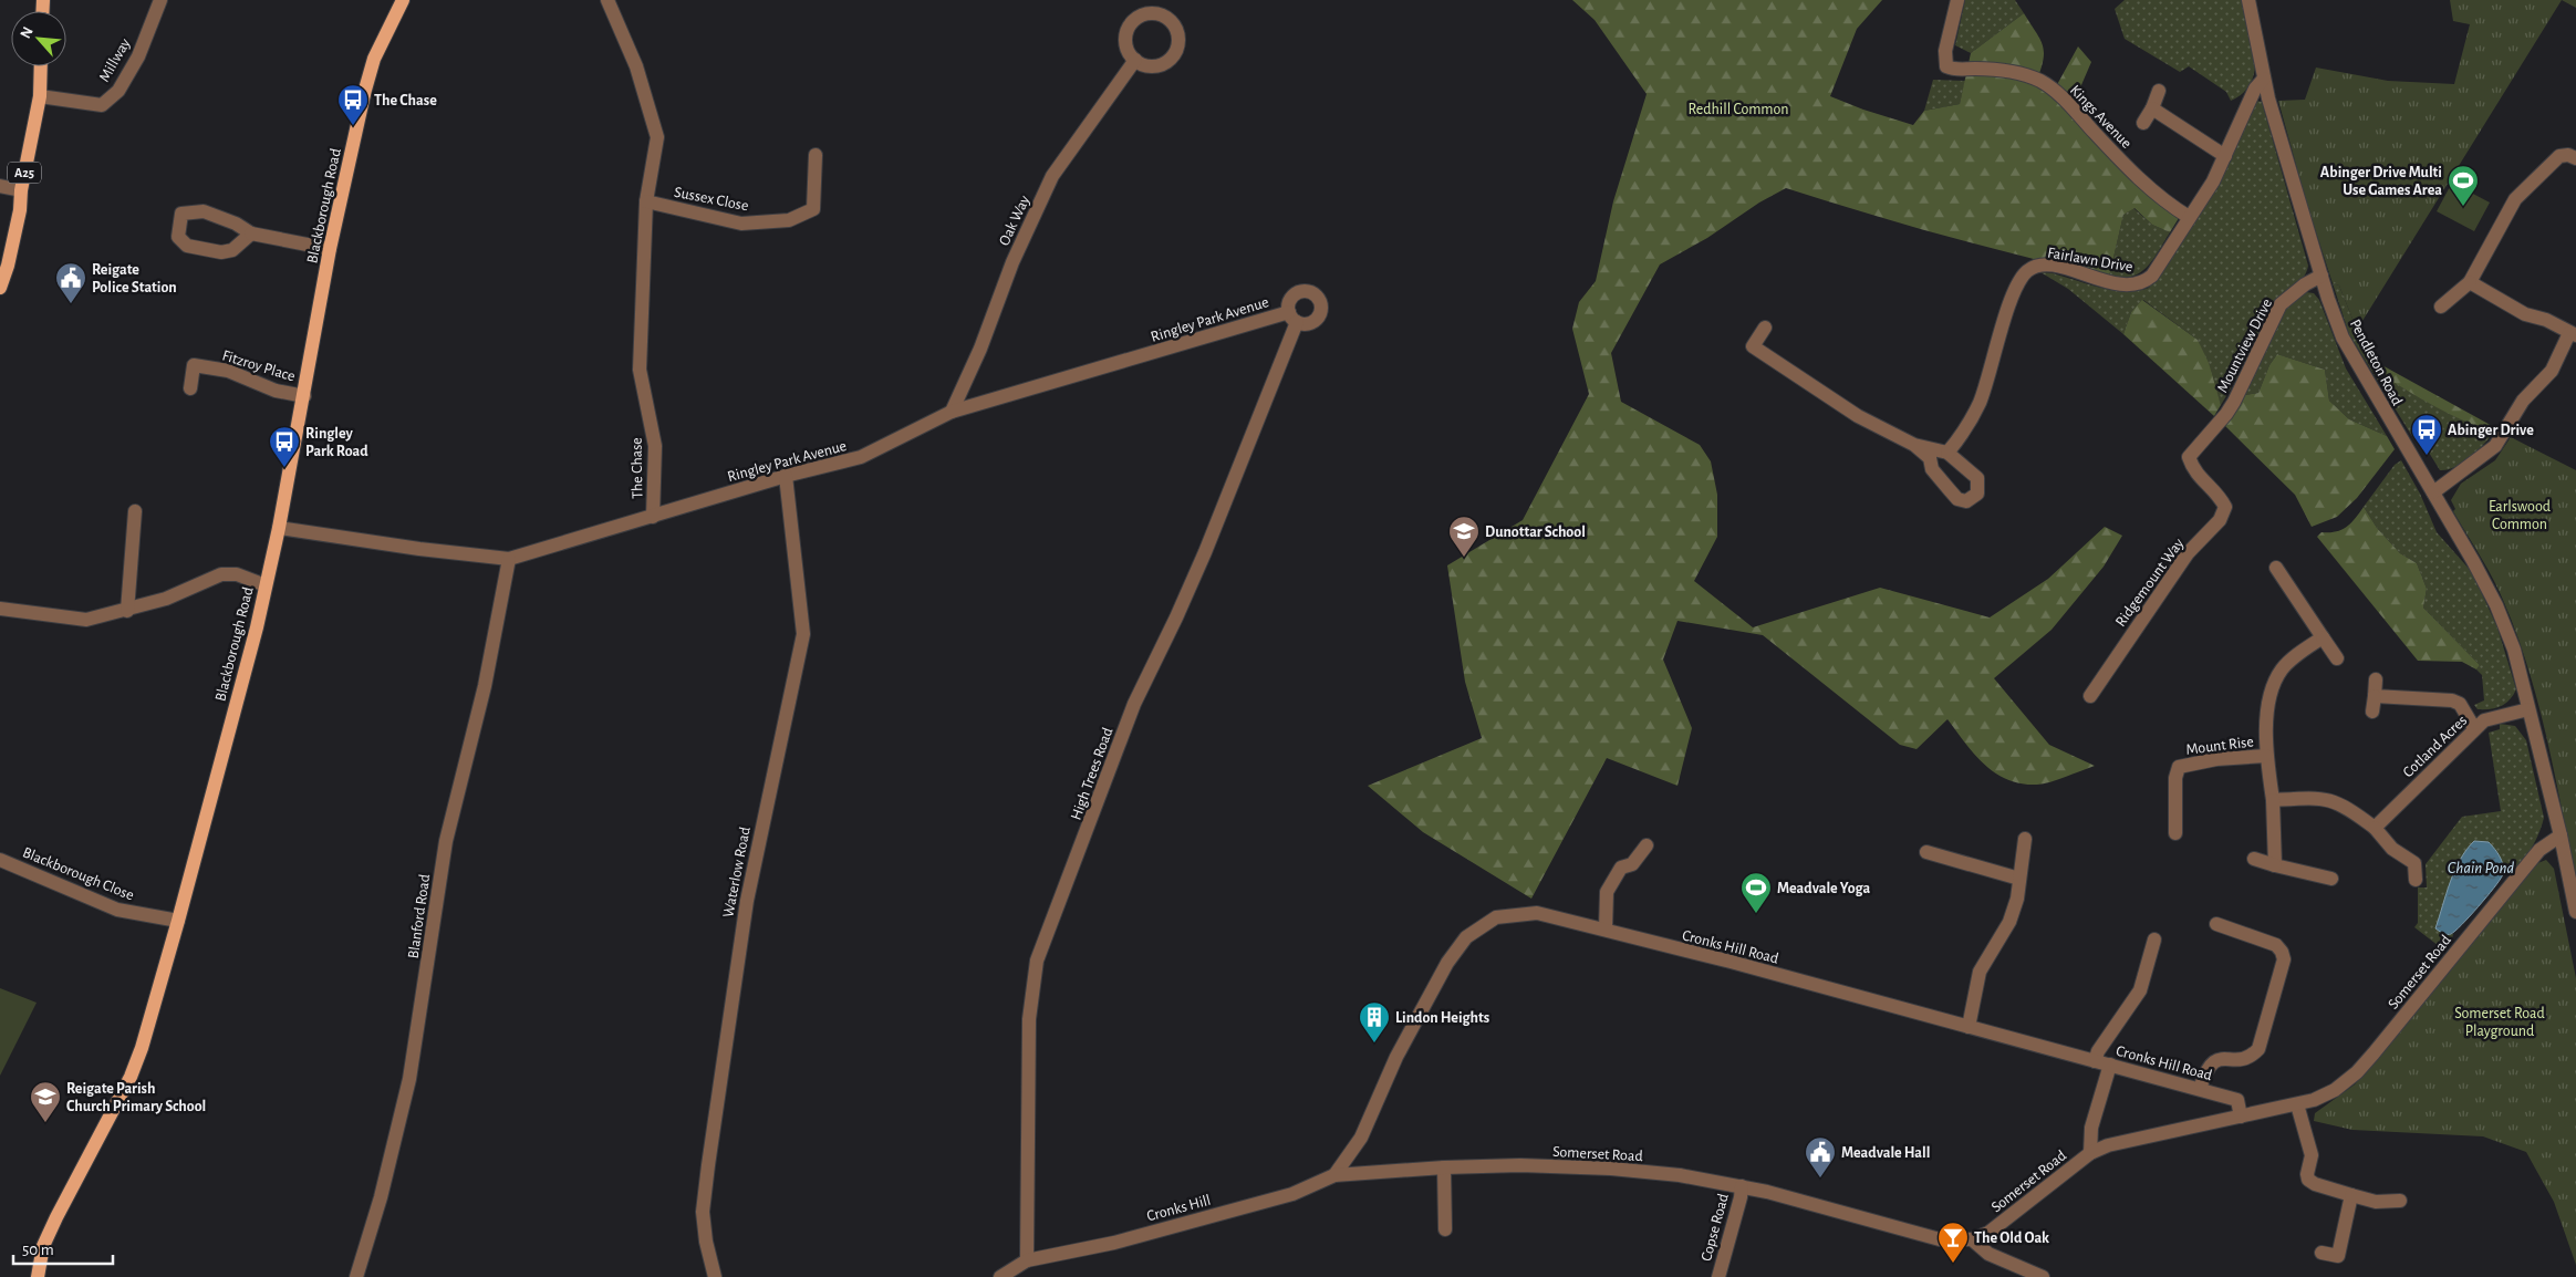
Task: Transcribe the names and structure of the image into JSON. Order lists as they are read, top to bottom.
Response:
{
  "streets": {
    "main road": ["A25", "Blackborough Road"],
    "street": [
      "Millway",
      "Kings Avenue",
      "Sussex Close",
      "Oak Way",
      "Fairlawn Drive",
      "Ringley Park Avenue",
      "Mountview Drive",
      "Pendleton Road",
      "Fitzroy Place",
      "The Chase",
      "Ridgemount Way",
      "Mount Rise",
      "Cotland Acres",
      "High Trees Road",
      "Waterlow Road",
      "Blackborough Close",
      "Blanford Road",
      "Cronks Hill Road",
      "Somerset Road",
      "Cronks Hill",
      "Copse Road"
    ]
  },
  "crossings": [
    ["Millway", "A25"],
    ["Kings Avenue", "Fairlawn Drive"],
    ["Sussex Close", "The Chase"],
    ["Blackborough Road", "Ringley Park Avenue"],
    ["Blackborough Road", "Fitzroy Place"],
    ["Blackborough Road", "Blackborough Close"],
    ["Oak Way", "Ringley Park Avenue"],
    ["Fairlawn Drive", "Pendleton Road"],
    ["Ringley Park Avenue", "The Chase"],
    ["Ringley Park Avenue", "High Trees Road"],
    ["Ringley Park Avenue", "Waterlow Road"],
    ["Ringley Park Avenue", "Blanford Road"],
    ["Mountview Drive", "Pendleton Road"],
    ["Mountview Drive", "Ridgemount Way"],
    ["Pendleton Road", "Cotland Acres"],
    ["Pendleton Road", "Somerset Road"],
    ["High Trees Road", "Cronks Hill"],
    ["Cronks Hill Road", "Somerset Road"],
    ["Cronks Hill Road", "Cronks Hill"],
    ["Somerset Road", "Cronks Hill"],
    ["Somerset Road", "Copse Road"]
  ],
  "water": ["Chain Pond"],
  "parks": ["Redhill Common", "Earlswood Common", "Somerset Road Playground"],
  "places": {
    "bus stop": ["The Chase", "Abinger Drive", "Ringley Park Road"],
    "sports": ["Abinger Drive Multi Use Games Area", "Meadvale Yoga"],
    "public building": ["Reigate Police Station", "Meadvale Hall"],
    "school or university": ["Dunottar School", "Reigate Parish Church Primary School"],
    "building": ["Lindon Heights"],
    "bar": ["The Old Oak"]
  },
  "scale_bar": "50 m",
  "north": "top left"
}
